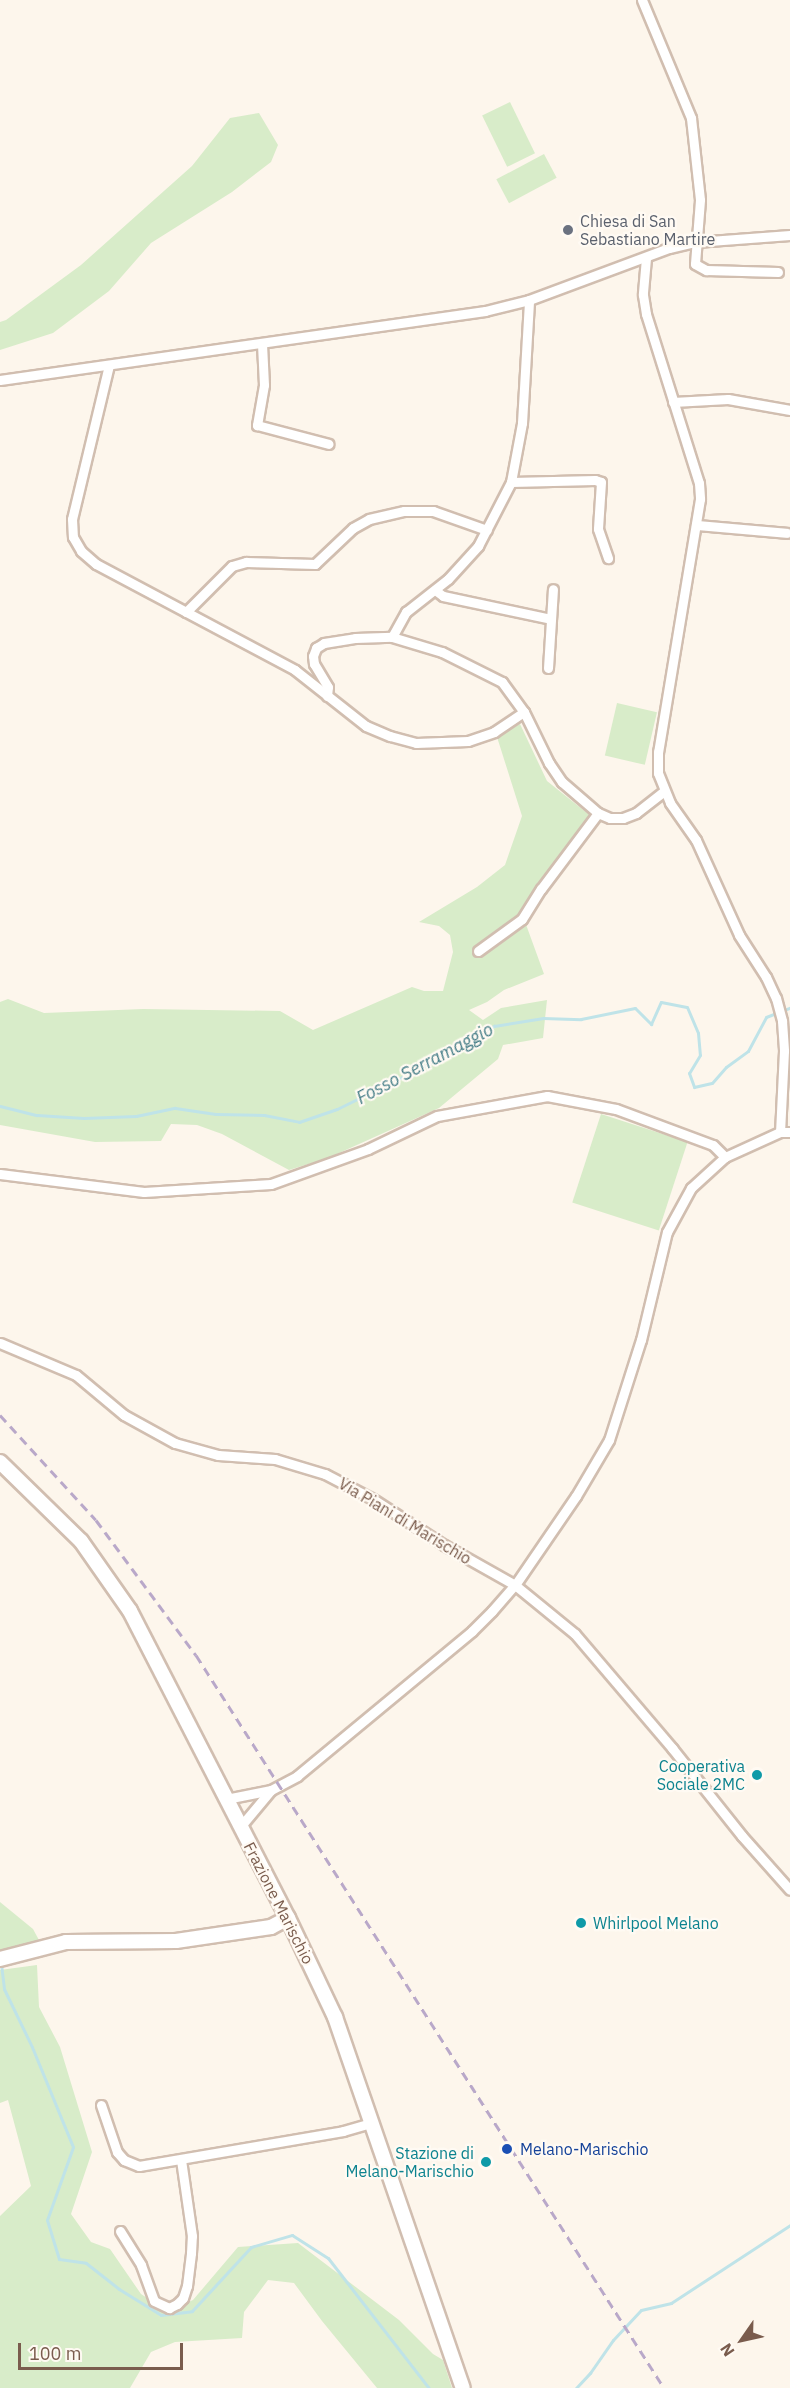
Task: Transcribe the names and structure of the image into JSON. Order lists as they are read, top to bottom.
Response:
{
  "streets": {
    "main road": ["Frazione Marischio"],
    "street": ["Via Piani di Marischio"]
  },
  "water": ["Fosso Serramaggio"],
  "places": [
    "Chiesa di San Sebastiano Martire",
    "Cooperativa Sociale 2MC",
    "Whirlpool Melano",
    "Melano-Marischio",
    "Stazione di Melano-Marischio"
  ],
  "scale_bar": "100 m",
  "north": "bottom left"
}
